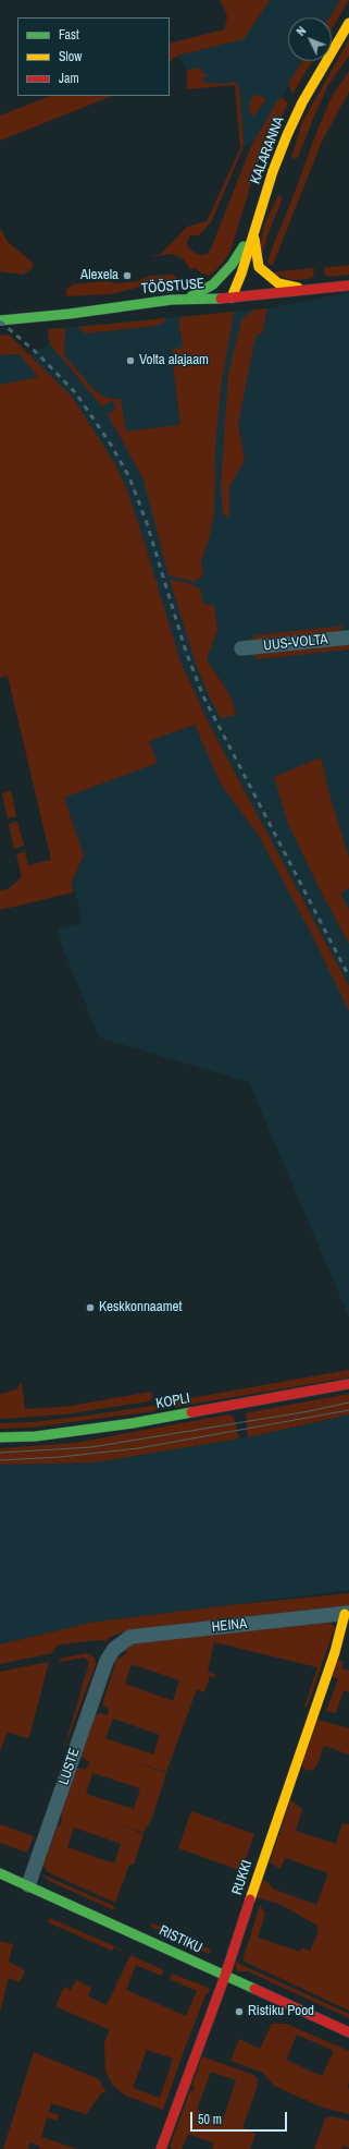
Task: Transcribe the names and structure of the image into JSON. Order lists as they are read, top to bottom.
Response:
{
  "streets": {
    "street": [
      "KALARANNA",
      "TÖÖSTUSE",
      "UUS-VOLTA",
      "KOPLI",
      "HEINA",
      "LUSTE",
      "RUKKI",
      "RISTIKU"
    ]
  },
  "crossings": [
    ["KALARANNA", "TÖÖSTUSE"],
    ["HEINA", "LUSTE"],
    ["HEINA", "RUKKI"],
    ["LUSTE", "RISTIKU"],
    ["RUKKI", "RISTIKU"]
  ],
  "places": [
    "Alexela",
    "Volta alajaam",
    "Keskkonnaamet",
    "Ristiku Pood"
  ],
  "legend": ["Fast", "Slow", "Jam"],
  "scale_bar": "50 m",
  "north": "top left"
}
